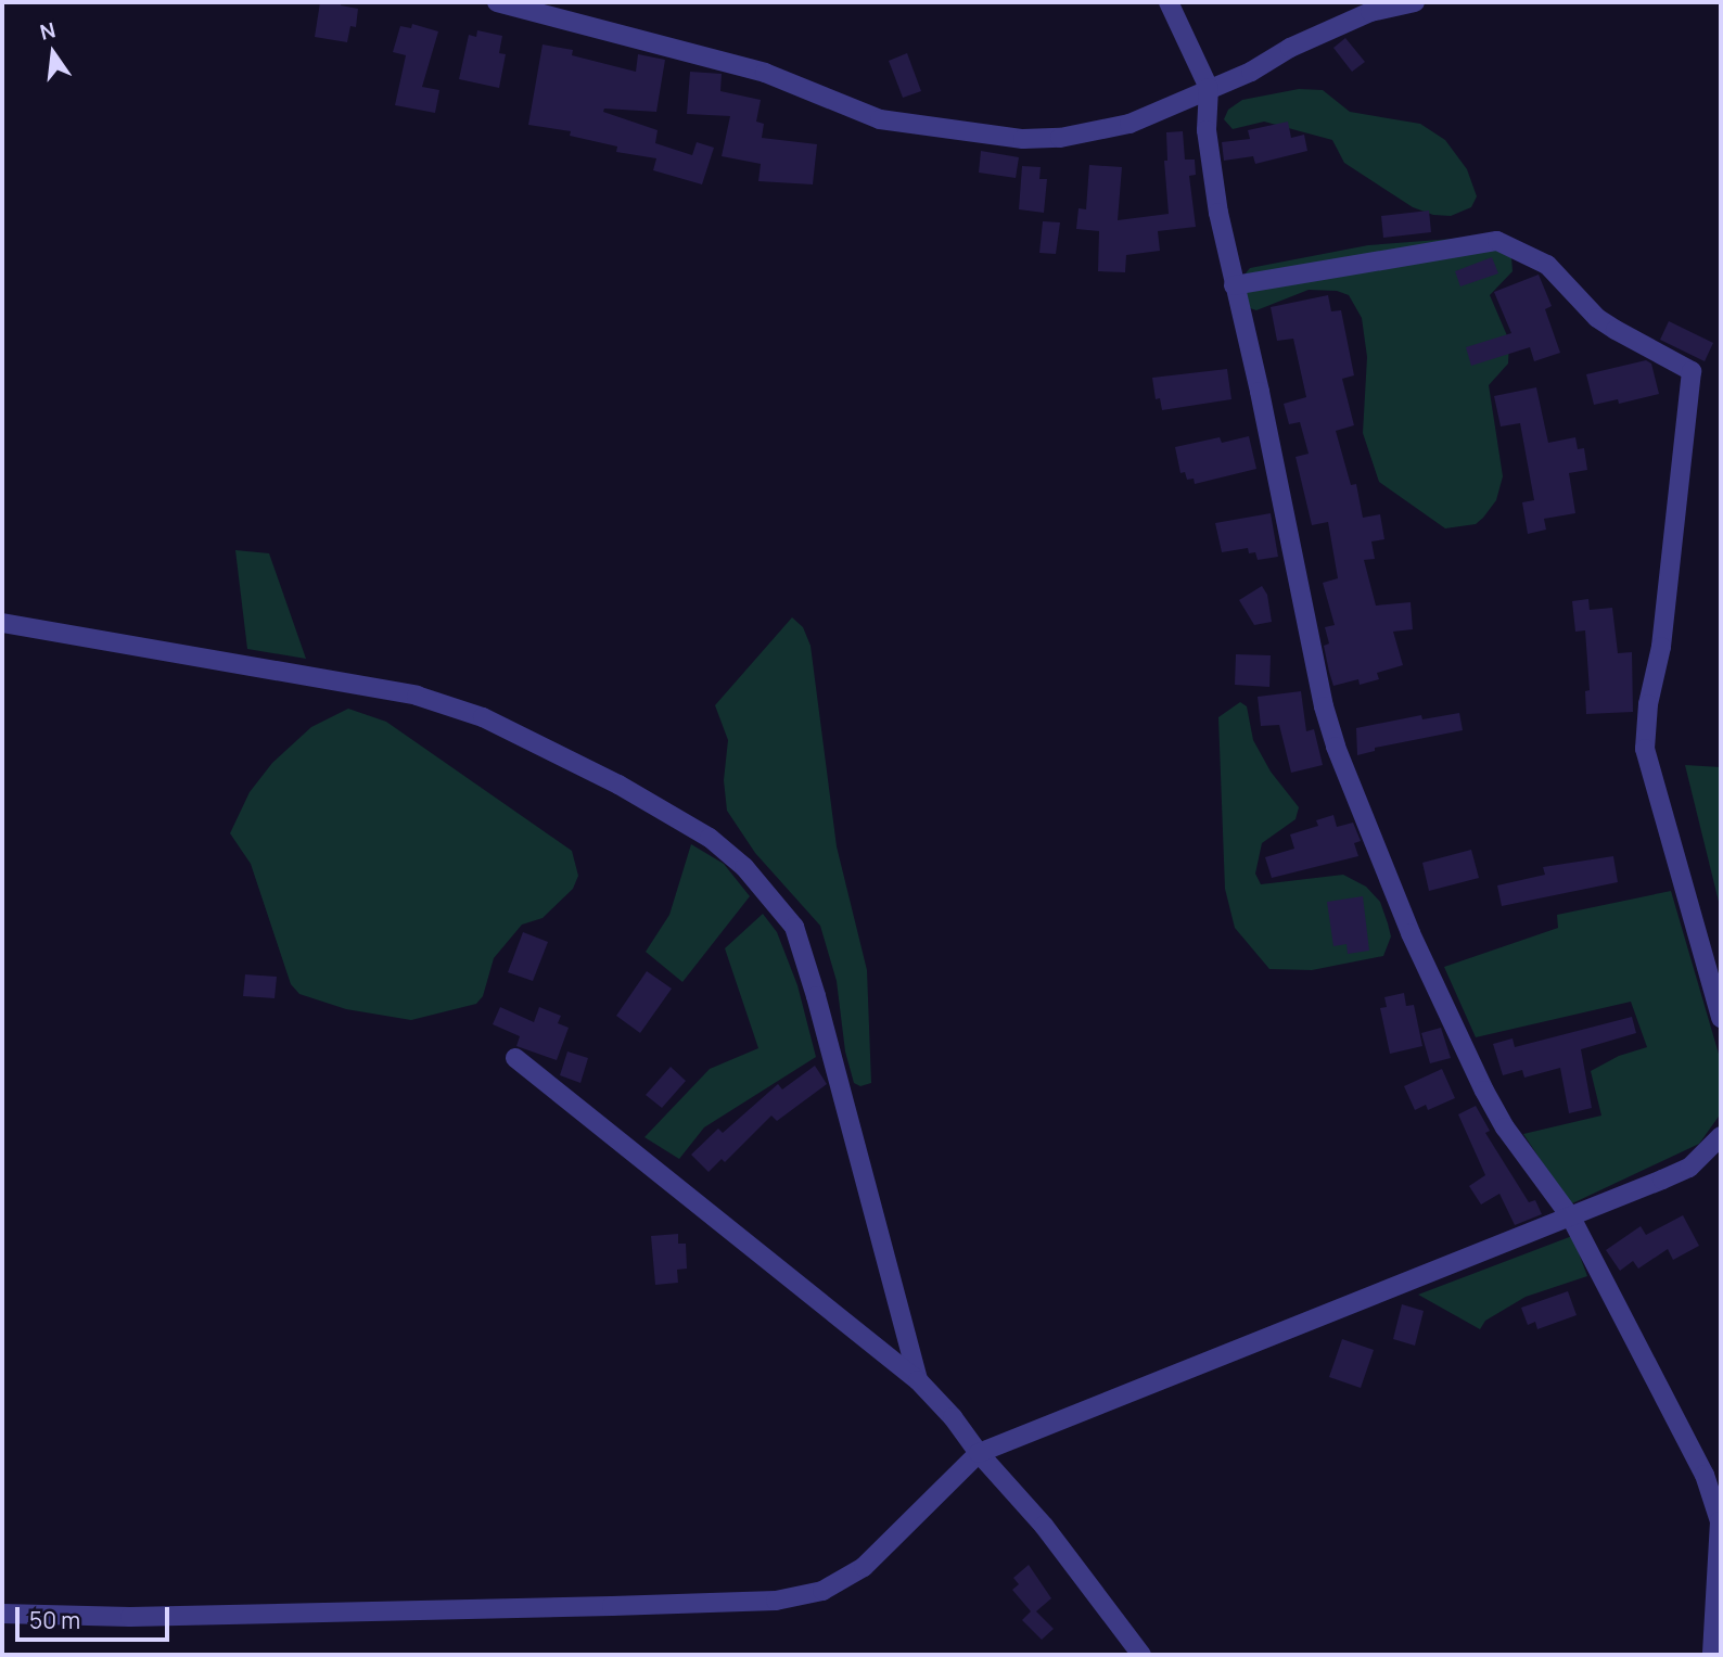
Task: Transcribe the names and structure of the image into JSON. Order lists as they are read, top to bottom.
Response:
{
  "scale_bar": "50 m",
  "north": "top"
}
